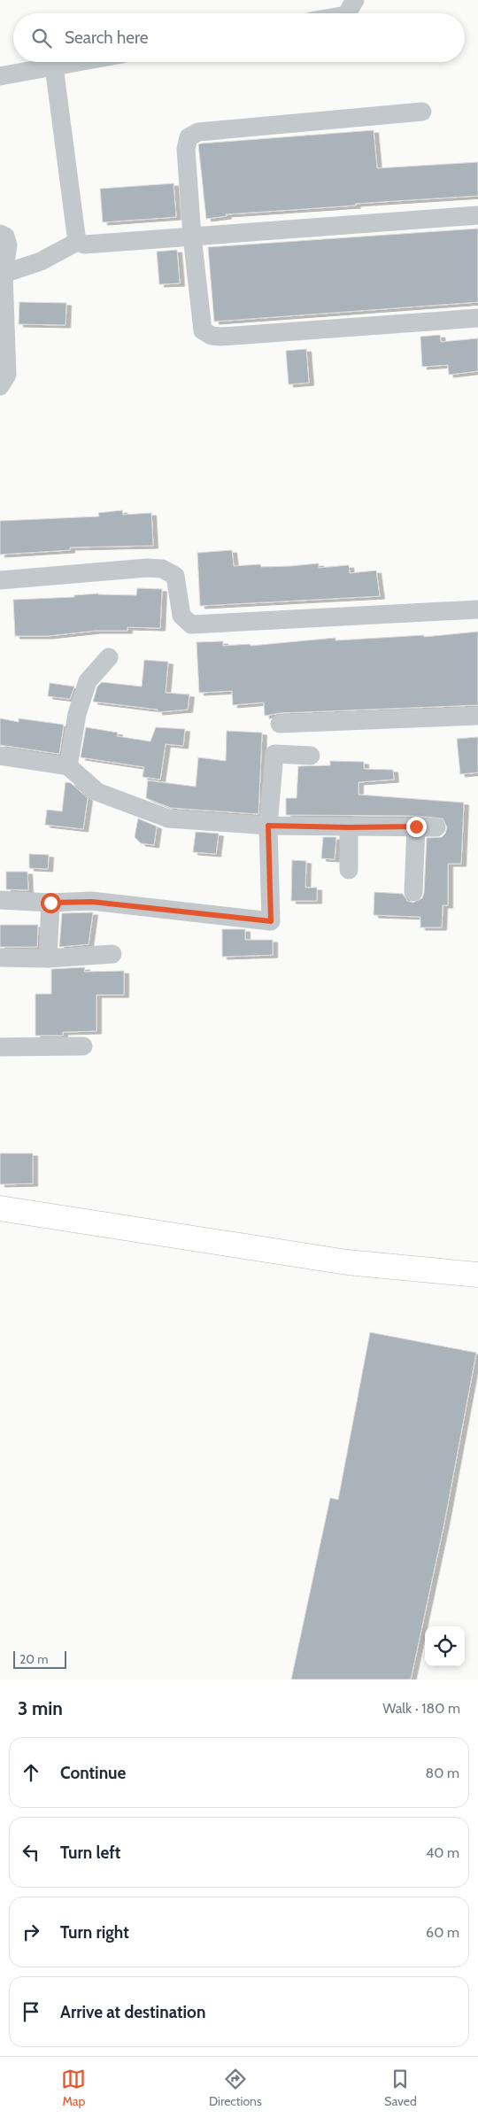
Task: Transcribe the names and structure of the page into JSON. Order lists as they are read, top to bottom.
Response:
{
  "scale_bar": "20 m",
  "page": {
    "search": "Search here",
    "scale": "20 m",
    "heading": ["3 min", "Walk · 180 m"],
    "list": [
      ["Continue", "80 m"],
      ["Turn left", "40 m"],
      ["Turn right", "60 m"],
      "Arrive at destination"
    ],
    "nav": ["Map", "Directions", "Saved"]
  }
}
